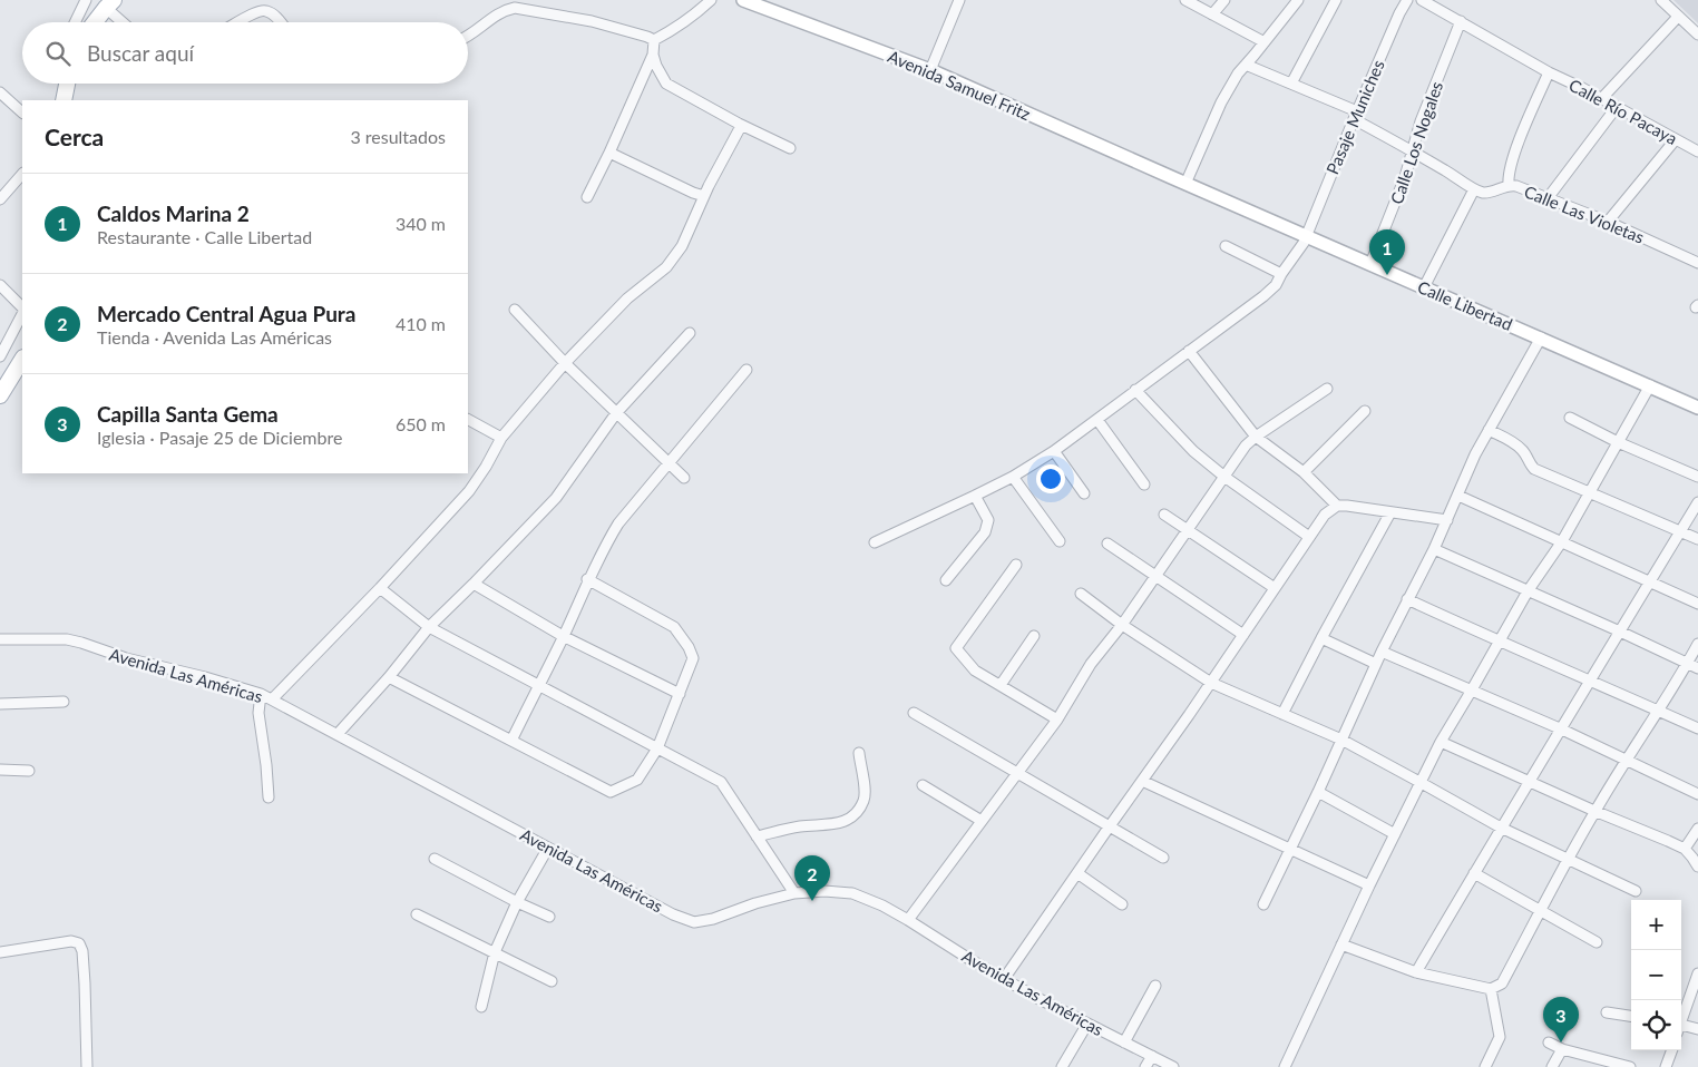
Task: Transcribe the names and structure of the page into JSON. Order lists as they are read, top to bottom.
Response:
{
  "streets": {
    "street": [
      "Avenida Samuel Fritz",
      "Calle Río Pacaya",
      "Pasaje Muniches",
      "Calle Los Nogales",
      "Calle Las Violetas",
      "Calle Libertad",
      "Avenida Las Américas"
    ]
  },
  "crossings": [
    ["Avenida Samuel Fritz", "Calle Libertad"],
    ["Calle Río Pacaya", "Calle Los Nogales"],
    ["Pasaje Muniches", "Calle Libertad"],
    ["Calle Los Nogales", "Calle Libertad"]
  ],
  "page": {
    "search": "Buscar aquí",
    "heading": ["Cerca", "3 resultados"],
    "list": [
      {
        "mark": "1",
        "name": "Caldos Marina 2",
        "note": "Restaurante · Calle Libertad",
        "value": "340 m"
      },
      {
        "mark": "2",
        "name": "Mercado Central Agua Pura",
        "note": "Tienda · Avenida Las Américas",
        "value": "410 m"
      },
      {
        "mark": "3",
        "name": "Capilla Santa Gema",
        "note": "Iglesia · Pasaje 25 de Diciembre",
        "value": "650 m"
      }
    ],
    "pins": ["1", "2", "3"],
    "map_buttons": ["+", "−"]
  }
}
